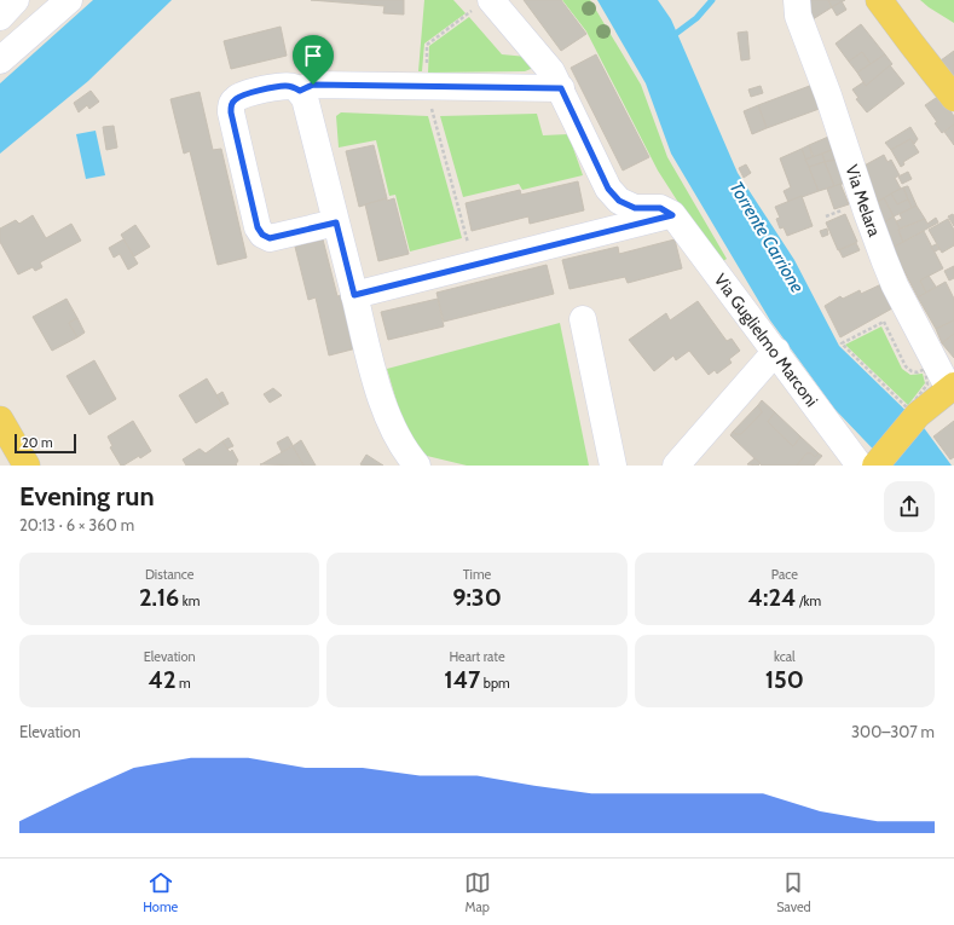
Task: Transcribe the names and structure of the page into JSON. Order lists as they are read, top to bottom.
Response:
{
  "streets": {
    "main road": ["Via Guglielmo Marconi"],
    "street": ["Via Melara"]
  },
  "crossings": [
    ["Via Melara", "Via Guglielmo Marconi"]
  ],
  "water": ["Torrente Carrione"],
  "scale_bar": "20 m",
  "page": {
    "scale": "20 m",
    "heading": ["Evening run", "20:13 · 6 × 360 m"],
    "stats": [
      ["Distance", "2.16 km"],
      ["Time", "9:30"],
      ["Pace", "4:24 /km"],
      ["Elevation", "42 m"],
      ["Heart rate", "147 bpm"],
      ["kcal", "150"]
    ],
    "chart": ["Elevation", "300–307 m"],
    "tabs": ["Home", "Map", "Saved"]
  }
}
